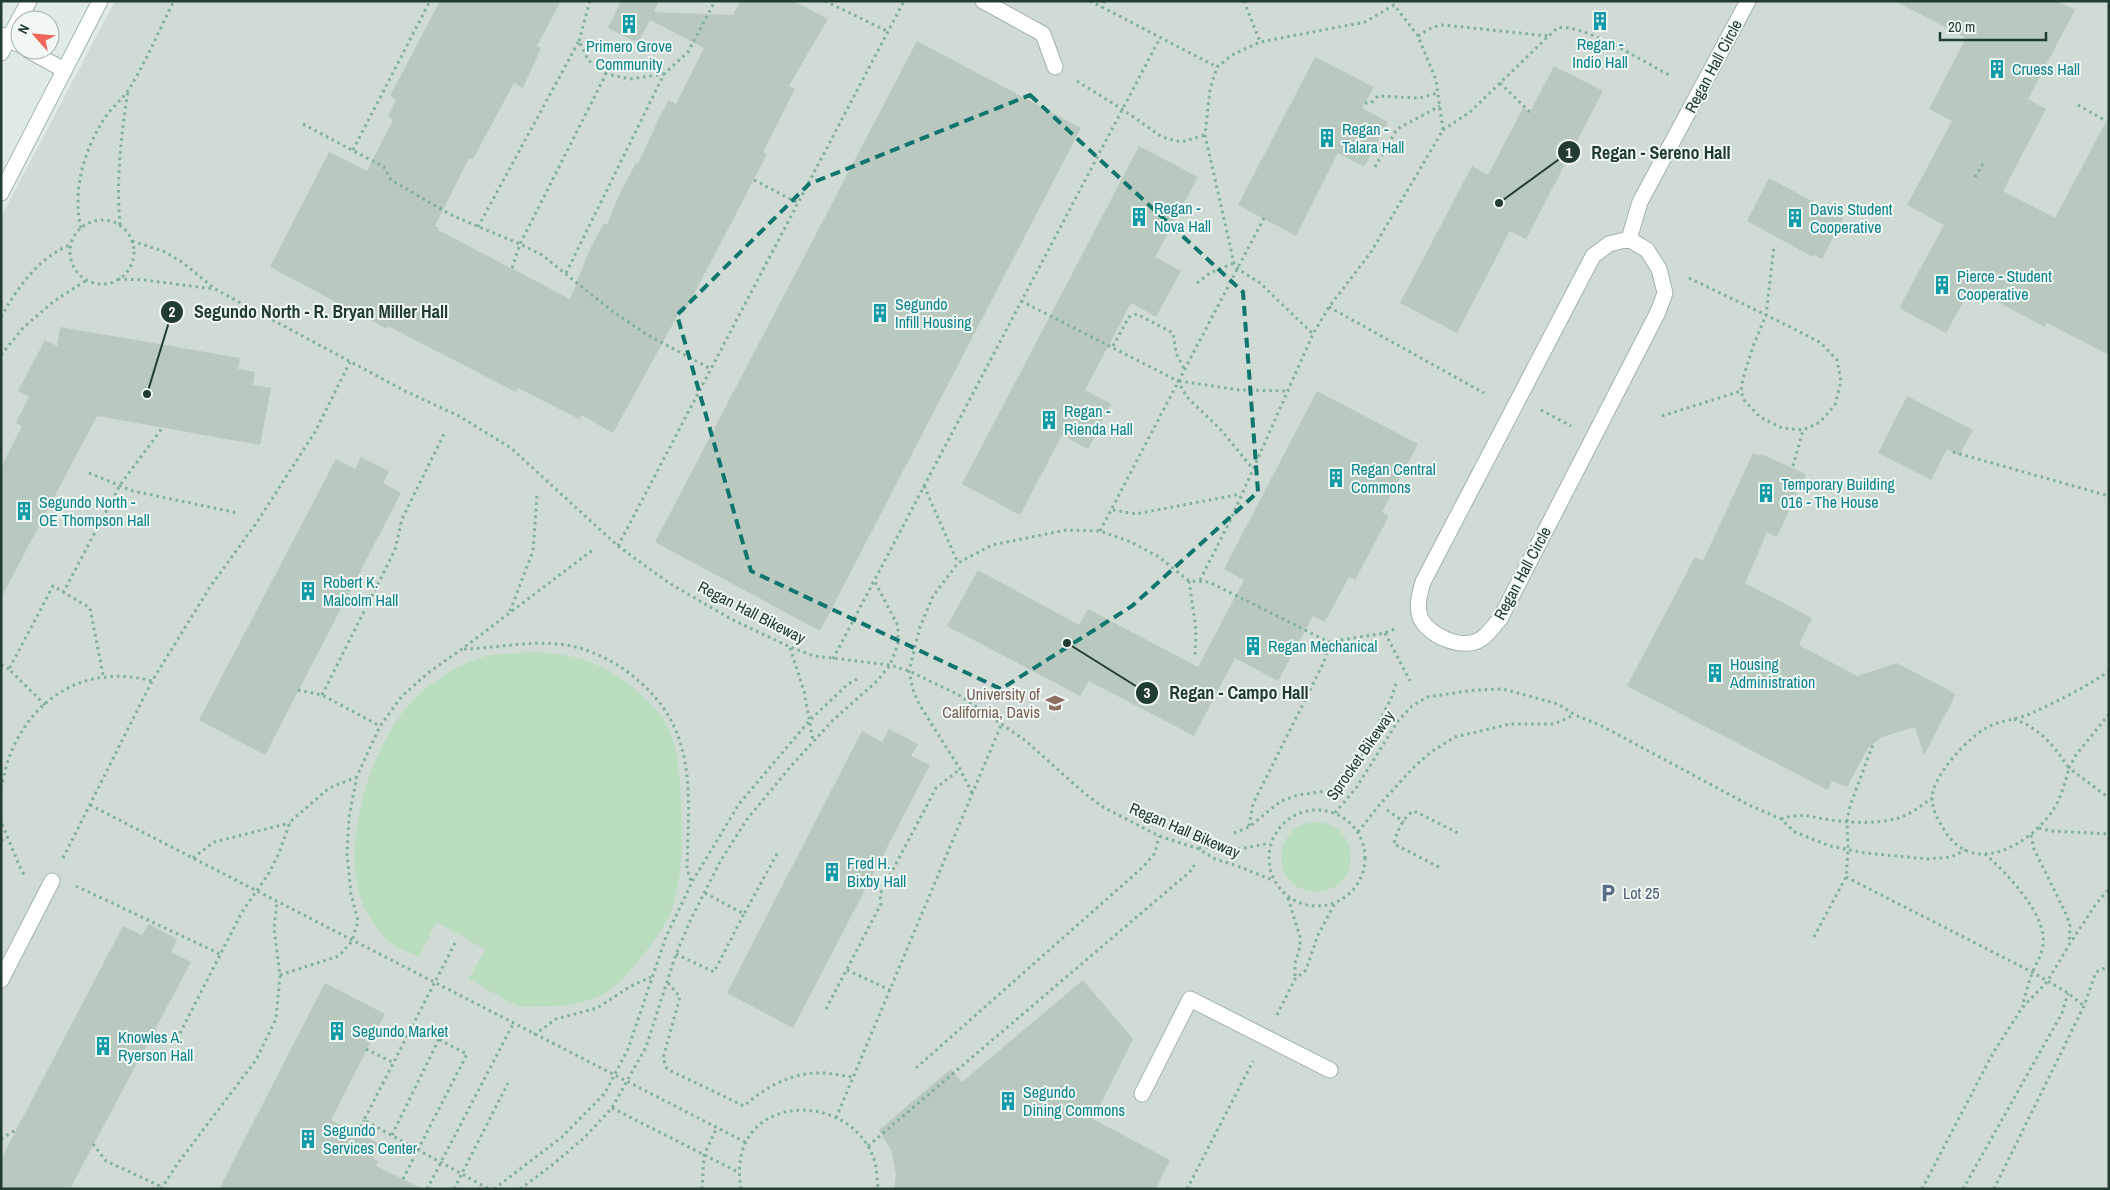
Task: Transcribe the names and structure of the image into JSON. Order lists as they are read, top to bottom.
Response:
{
  "streets": {
    "main road": ["Regan Hall Circle"],
    "path": ["Regan Hall Bikeway", "Sprocket Bikeway"]
  },
  "crossings": [
    ["Regan Hall Bikeway", "Sprocket Bikeway"]
  ],
  "places": {
    "building": [
      "Regan - Indio Hall",
      "Primero Grove Community",
      "Cruess Hall",
      "Regan - Talara Hall",
      "Regan - Nova Hall",
      "Davis Student Cooperative",
      "Pierce - Student Cooperative",
      "Segundo Infill Housing",
      "Regan - Rienda Hall",
      "Regan Central Commons",
      "Temporary Building 016 - The House",
      "Segundo North - OE Thompson Hall",
      "Robert K. Malcolm Hall",
      "Regan Mechanical",
      "Housing Administration",
      "Fred H. Bixby Hall",
      "Segundo Market",
      "Knowles A. Ryerson Hall",
      "Segundo Dining Commons",
      "Segundo Services Center"
    ],
    "other": ["Regan - Sereno Hall", "Segundo North - R. Bryan Miller Hall", "Regan - Campo Hall"],
    "school or university": ["University of California, Davis"],
    "parking": ["Lot 25"]
  },
  "scale_bar": "20 m",
  "north": "top left"
}
